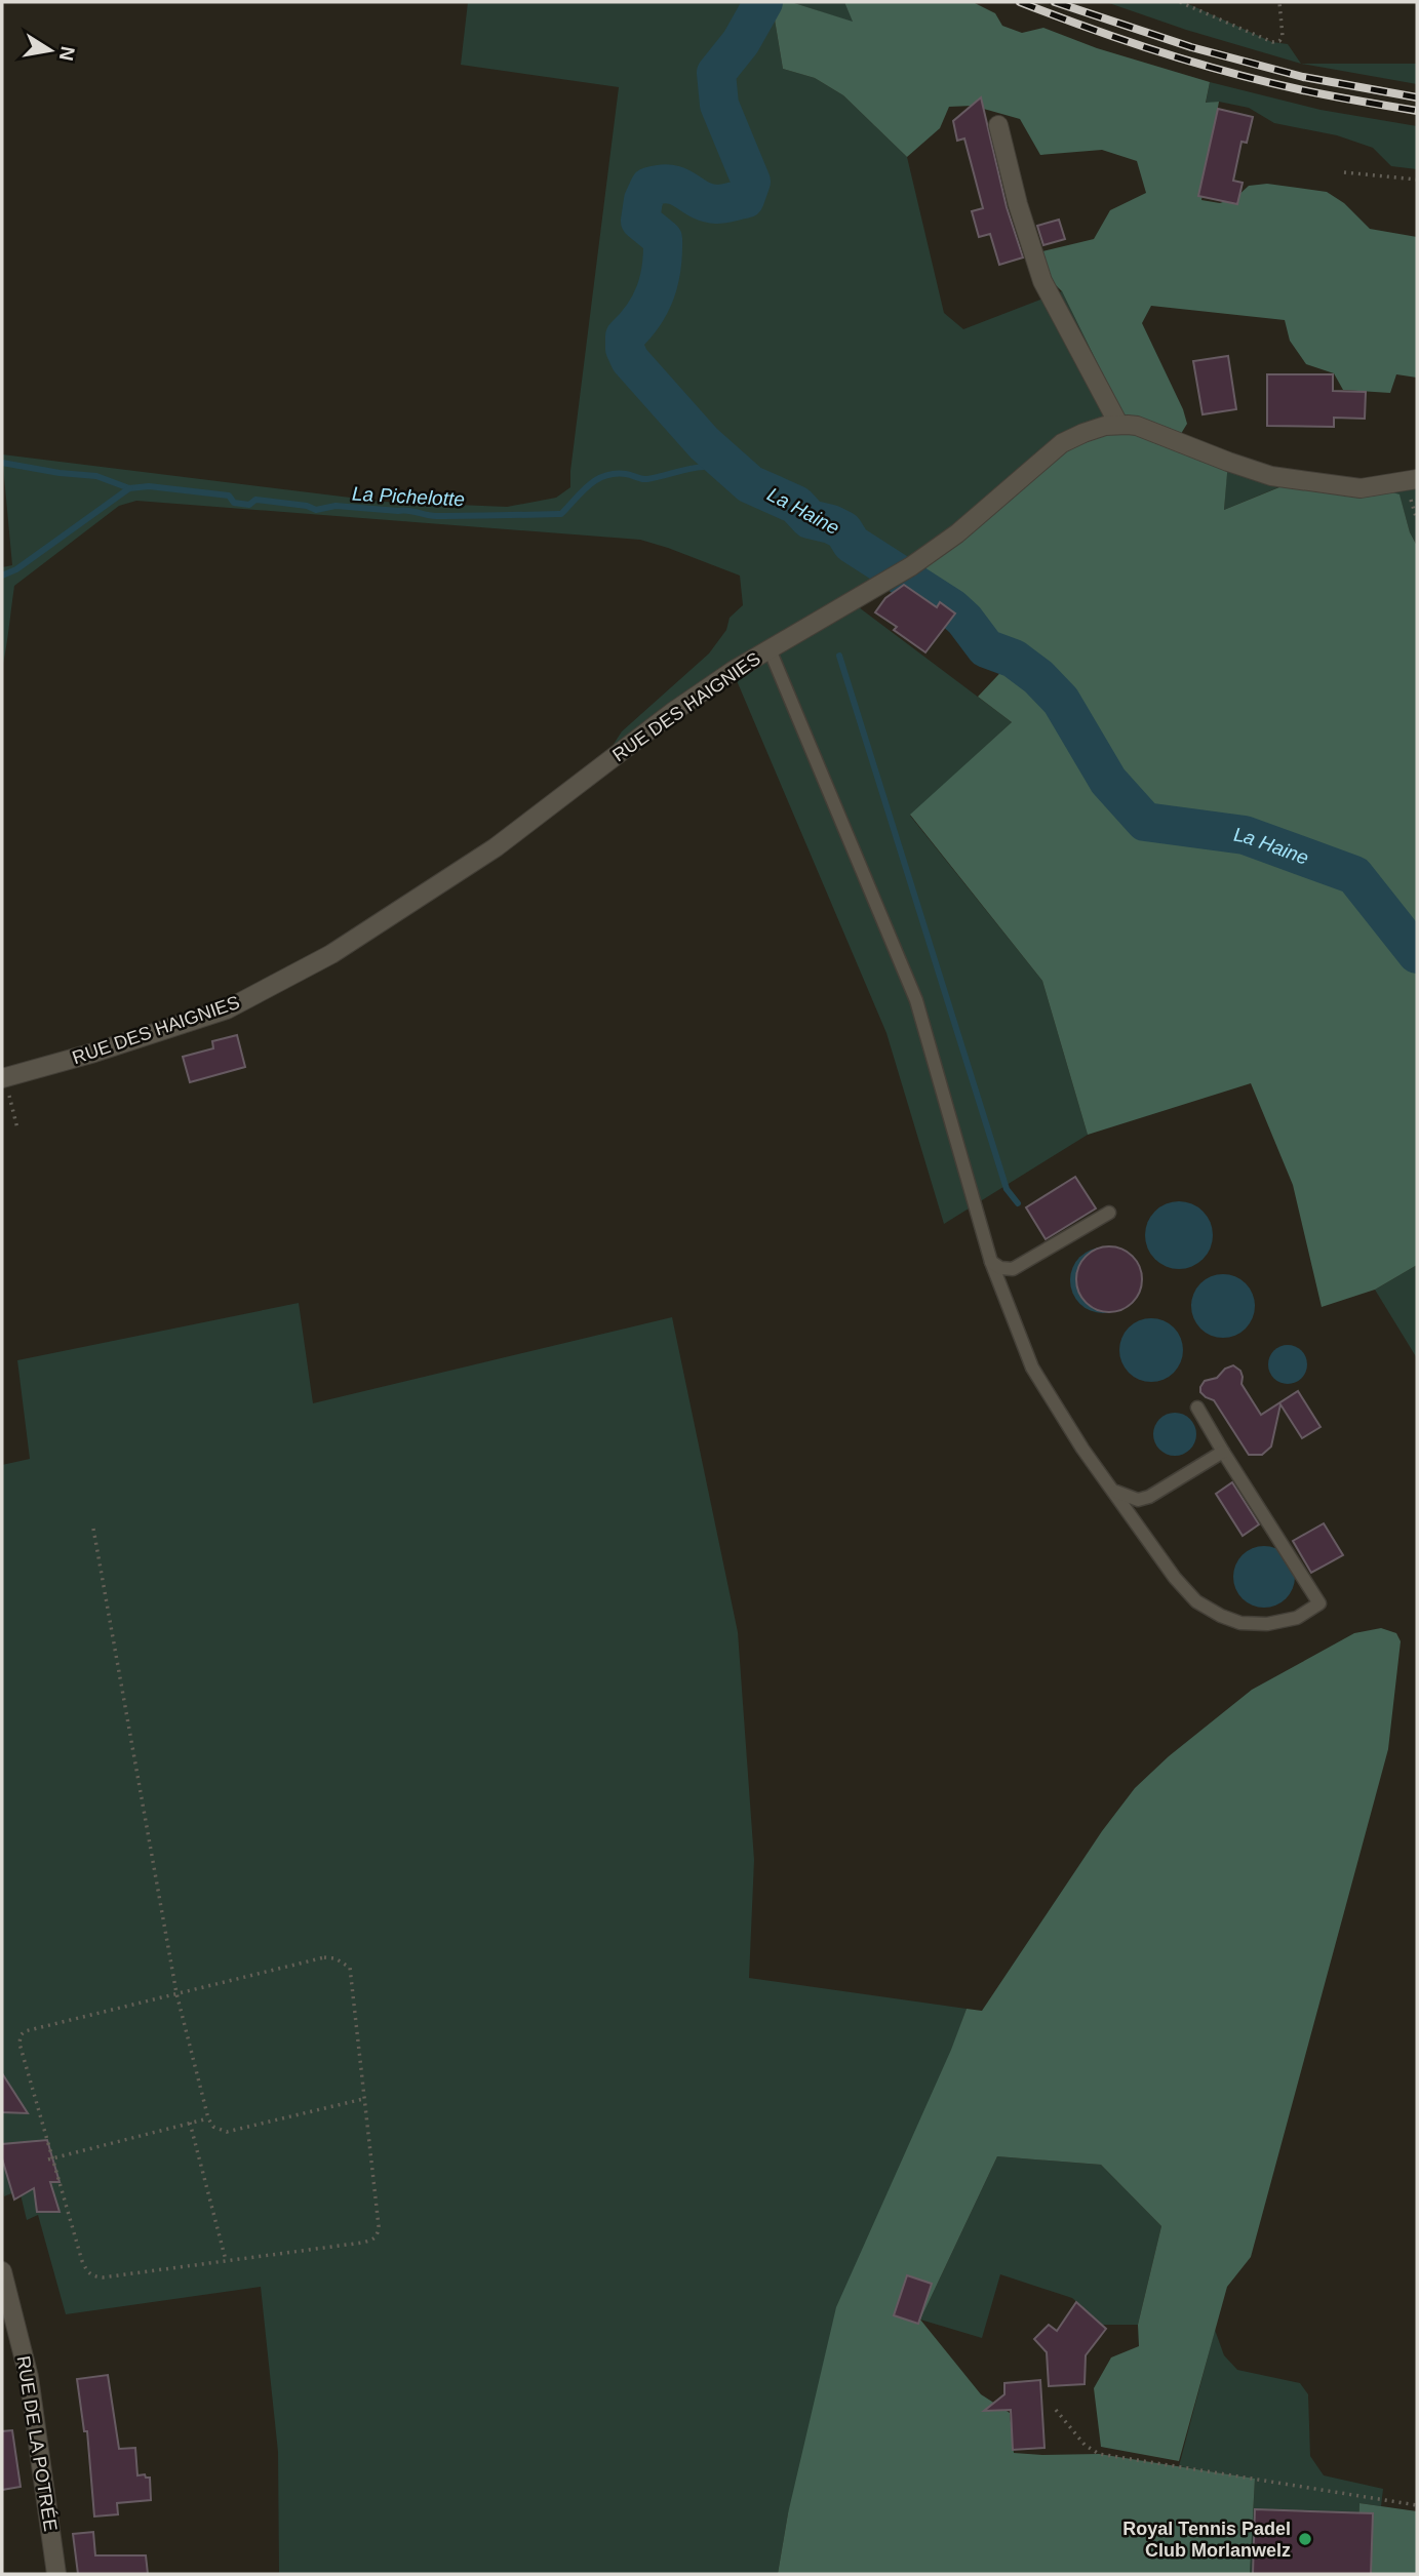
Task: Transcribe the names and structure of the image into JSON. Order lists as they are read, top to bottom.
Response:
{
  "streets": {
    "street": ["RUE DES HAIGNIES", "RUE DE LA POTRÉE"]
  },
  "water": ["La Pichelotte", "La Haine"],
  "places": ["Royal Tennis Padel Club Morlanwelz"],
  "north": "right"
}
